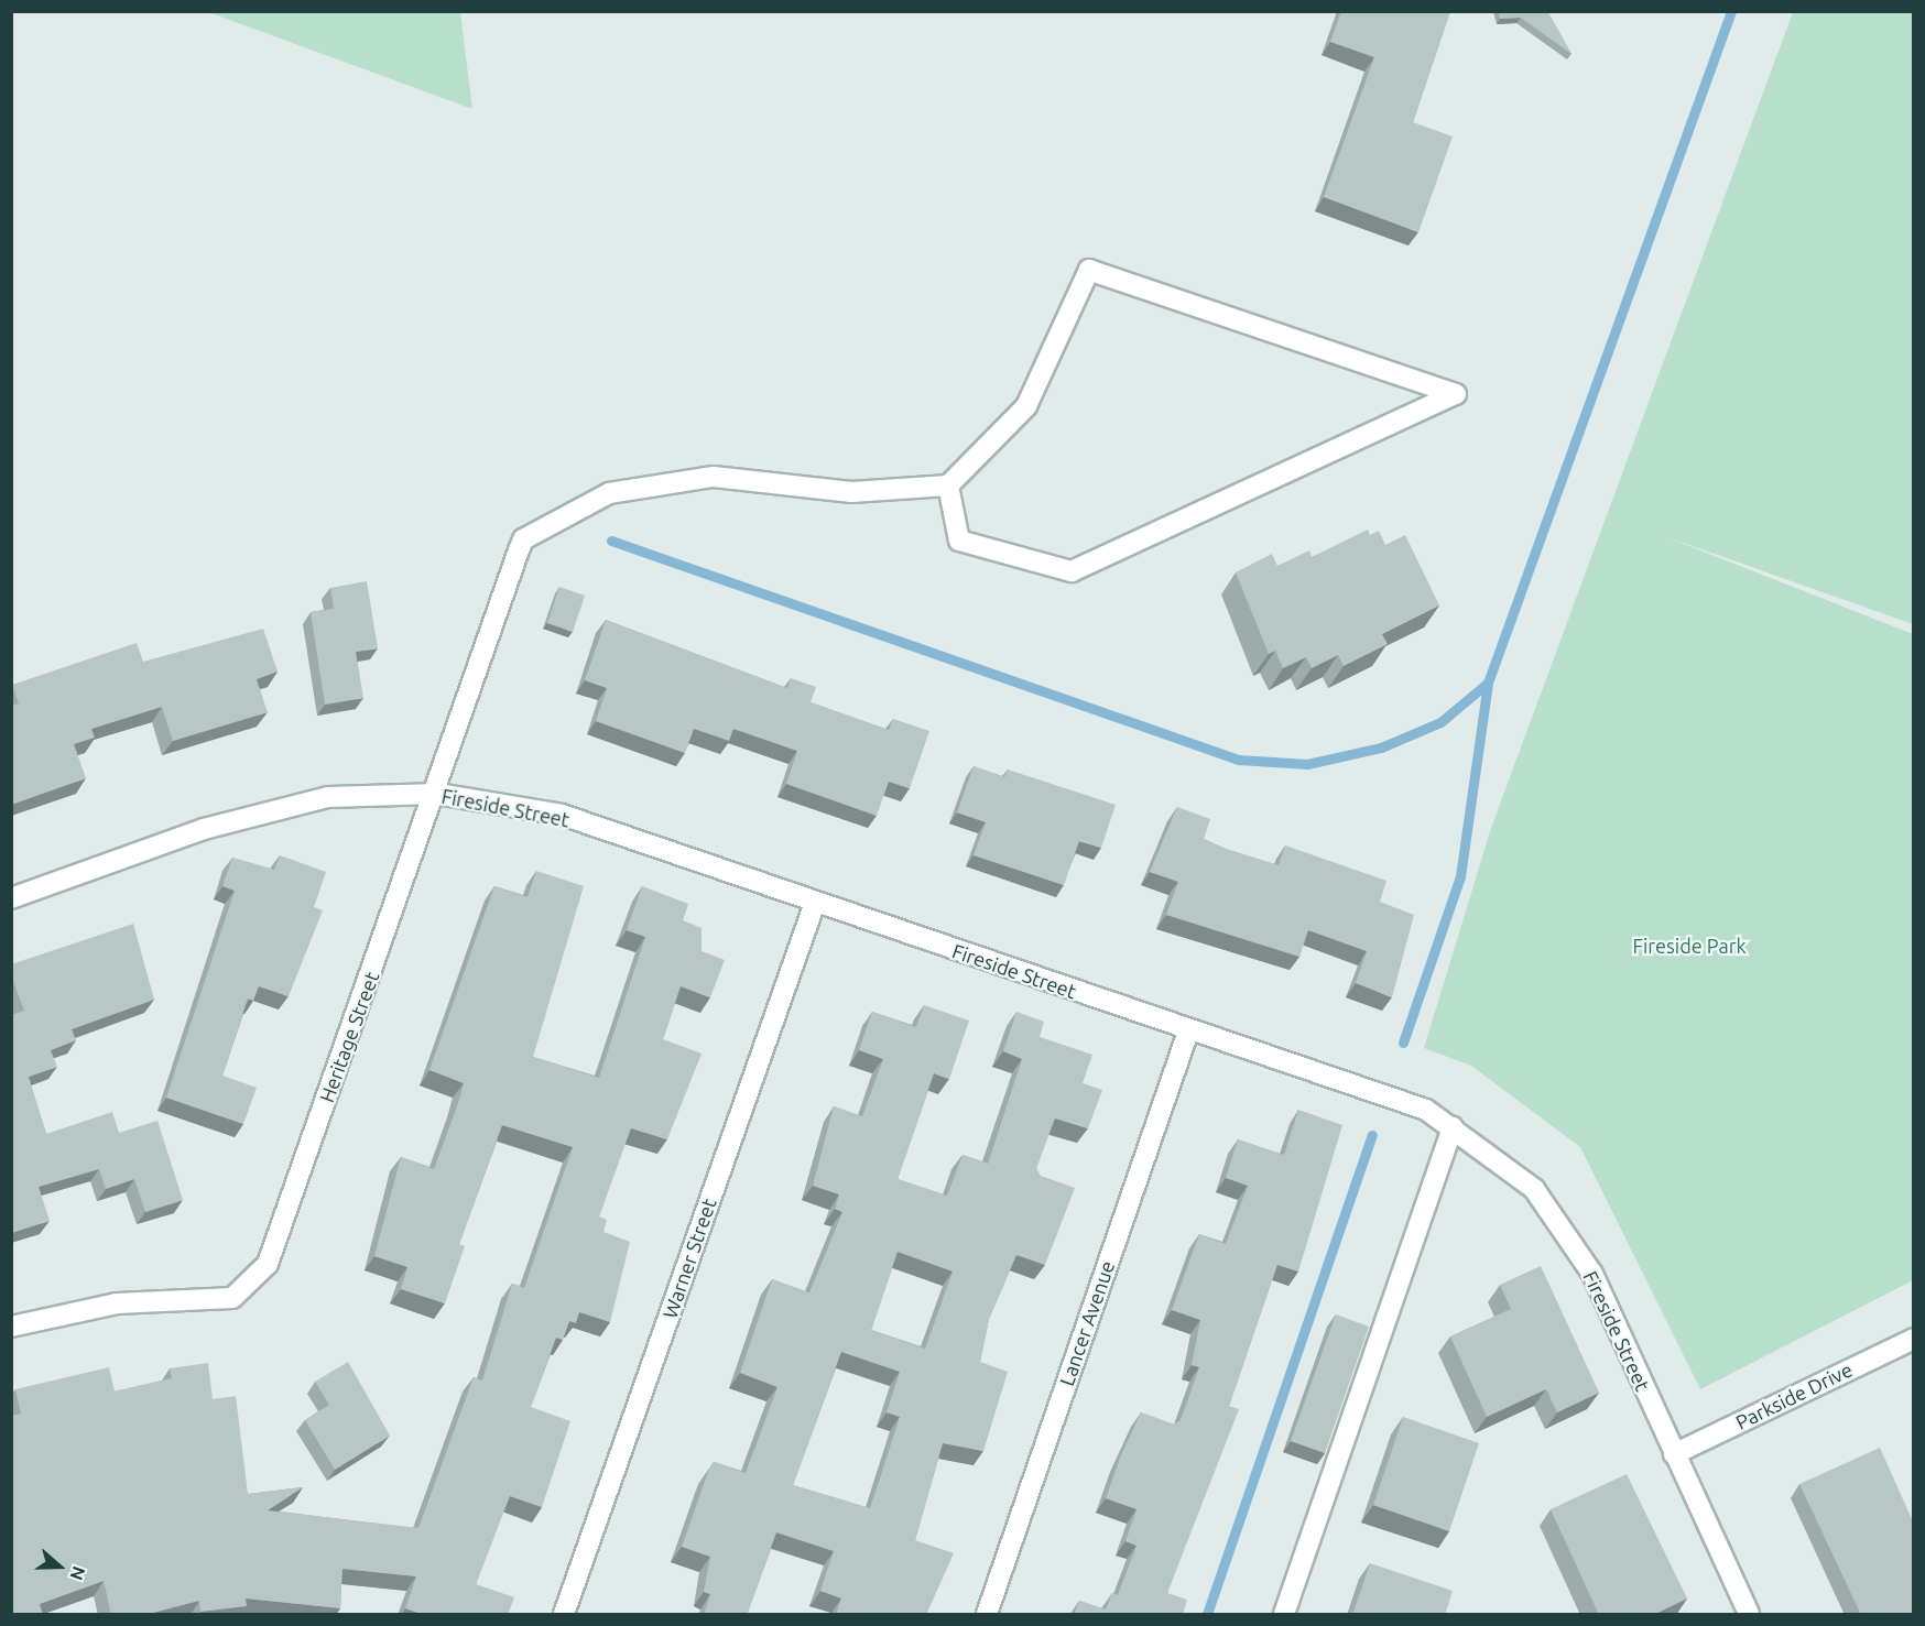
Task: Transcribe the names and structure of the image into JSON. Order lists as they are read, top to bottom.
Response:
{
  "streets": {
    "street": [
      "Fireside Street",
      "Heritage Street",
      "Warner Street",
      "Lancer Avenue",
      "Parkside Drive"
    ]
  },
  "crossings": [
    ["Fireside Street", "Heritage Street"],
    ["Fireside Street", "Warner Street"],
    ["Fireside Street", "Lancer Avenue"],
    ["Fireside Street", "Parkside Drive"]
  ],
  "parks": ["Fireside Park"],
  "north": "right"
}
